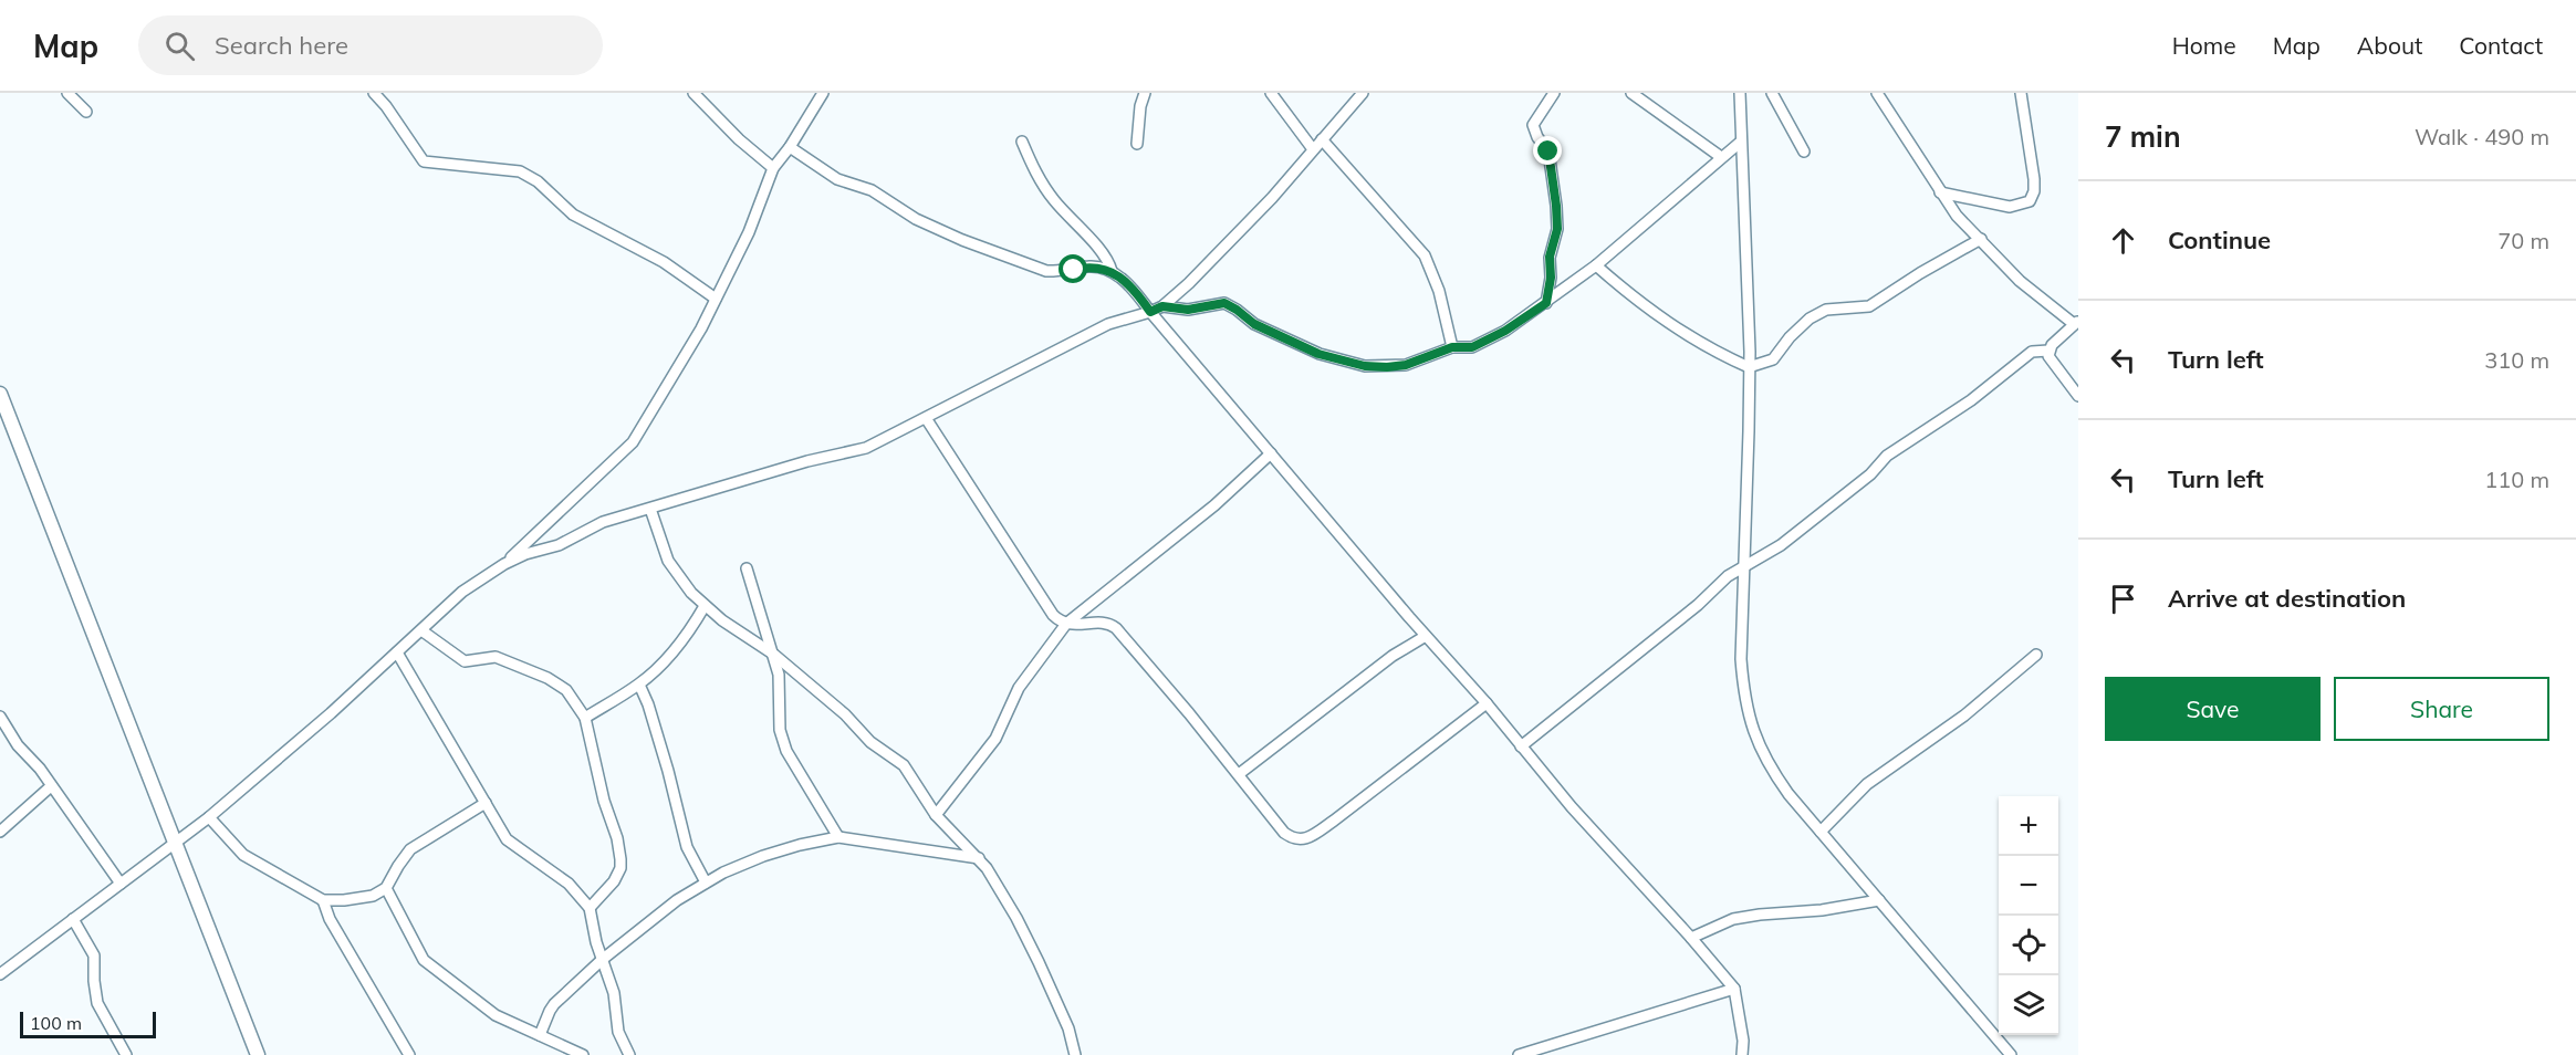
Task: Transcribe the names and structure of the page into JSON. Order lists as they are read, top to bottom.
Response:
{
  "scale_bar": "100 m",
  "page": {
    "header": "Map",
    "search": "Search here",
    "nav": [
      "Home",
      "Map",
      "About",
      "Contact"
    ],
    "heading": ["7 min", "Walk · 490 m"],
    "list": [
      ["Continue", "70 m"],
      ["Turn left", "310 m"],
      ["Turn left", "110 m"],
      "Arrive at destination"
    ],
    "buttons": ["Save", "Share"],
    "map_buttons": ["+", "−"],
    "scale": "100 m"
  }
}
